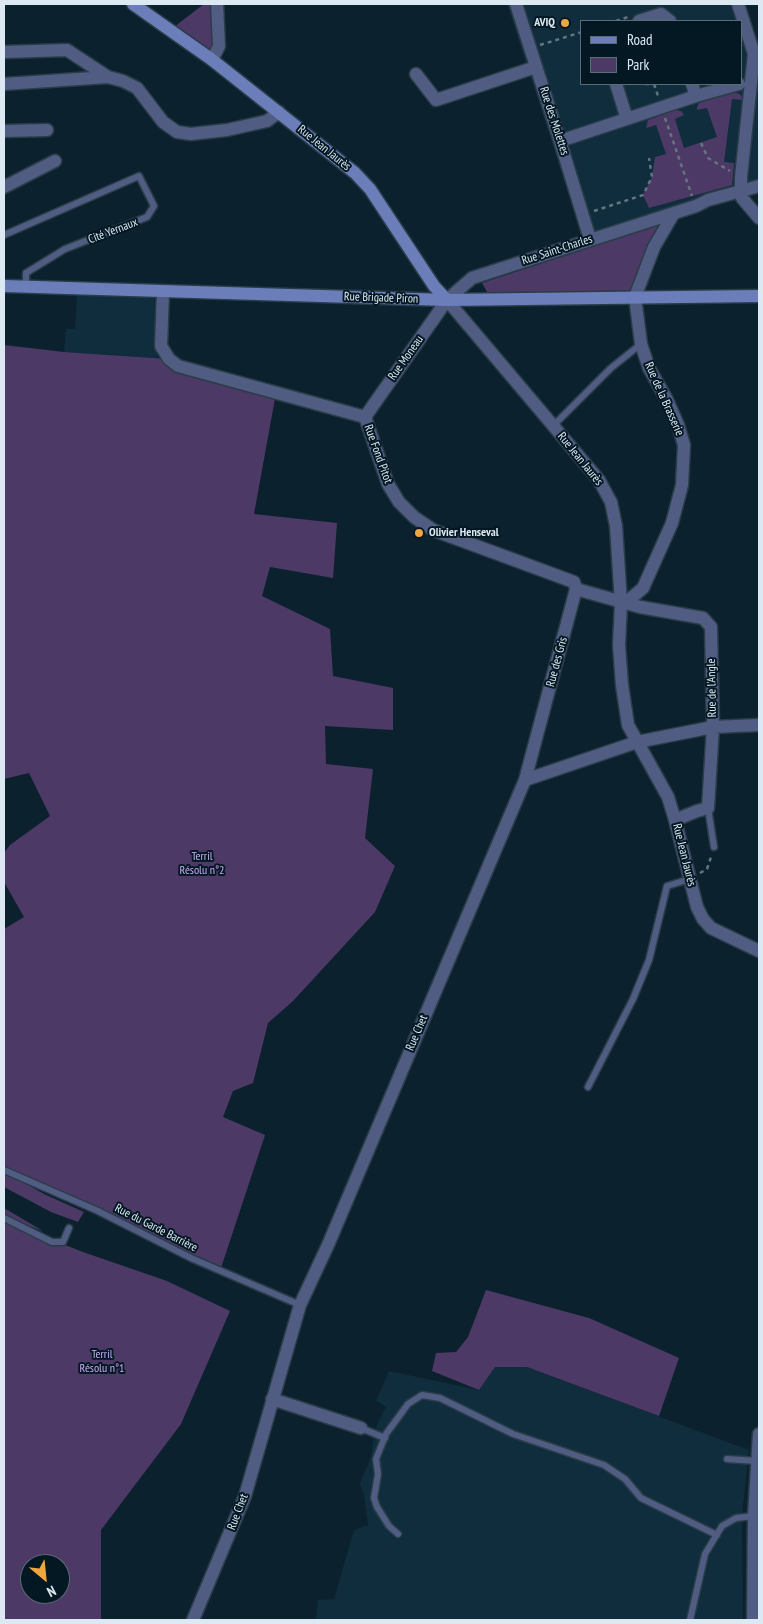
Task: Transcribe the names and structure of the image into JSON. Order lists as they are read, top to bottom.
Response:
{
  "streets": {
    "street": [
      "Rue des Molettes",
      "Rue Jean Jaurès",
      "Rue Saint-Charles",
      "Rue Brigade Piron",
      "Rue Moneau",
      "Rue de la Brasserie",
      "Rue Fond Pitot",
      "Rue des Gris",
      "Rue de l'Angle",
      "Rue Chet"
    ],
    "lane": ["Cité Yernaux", "Rue du Garde Barrière"]
  },
  "crossings": [
    ["Rue des Molettes", "Rue Saint-Charles"],
    ["Rue Jean Jaurès", "Rue Saint-Charles"],
    ["Rue Jean Jaurès", "Rue Brigade Piron"],
    ["Rue Jean Jaurès", "Rue Moneau"],
    ["Rue Jean Jaurès", "Rue de la Brasserie"],
    ["Rue Jean Jaurès", "Rue de l'Angle"],
    ["Cité Yernaux", "Rue Brigade Piron"],
    ["Rue Saint-Charles", "Rue Brigade Piron"],
    ["Rue Saint-Charles", "Rue Moneau"],
    ["Rue Brigade Piron", "Rue Moneau"],
    ["Rue Brigade Piron", "Rue de la Brasserie"],
    ["Rue Brigade Piron", "Rue Fond Pitot"],
    ["Rue Moneau", "Rue Fond Pitot"],
    ["Rue de la Brasserie", "Rue de l'Angle"],
    ["Rue Fond Pitot", "Rue des Gris"],
    ["Rue des Gris", "Rue Chet"],
    ["Rue Chet", "Rue du Garde Barrière"]
  ],
  "parks": ["Terril Résolu n°2", "Terril Résolu n°1"],
  "places": ["AVIQ", "Olivier Henseval"],
  "legend": ["Road", "Park"],
  "north": "bottom right"
}
